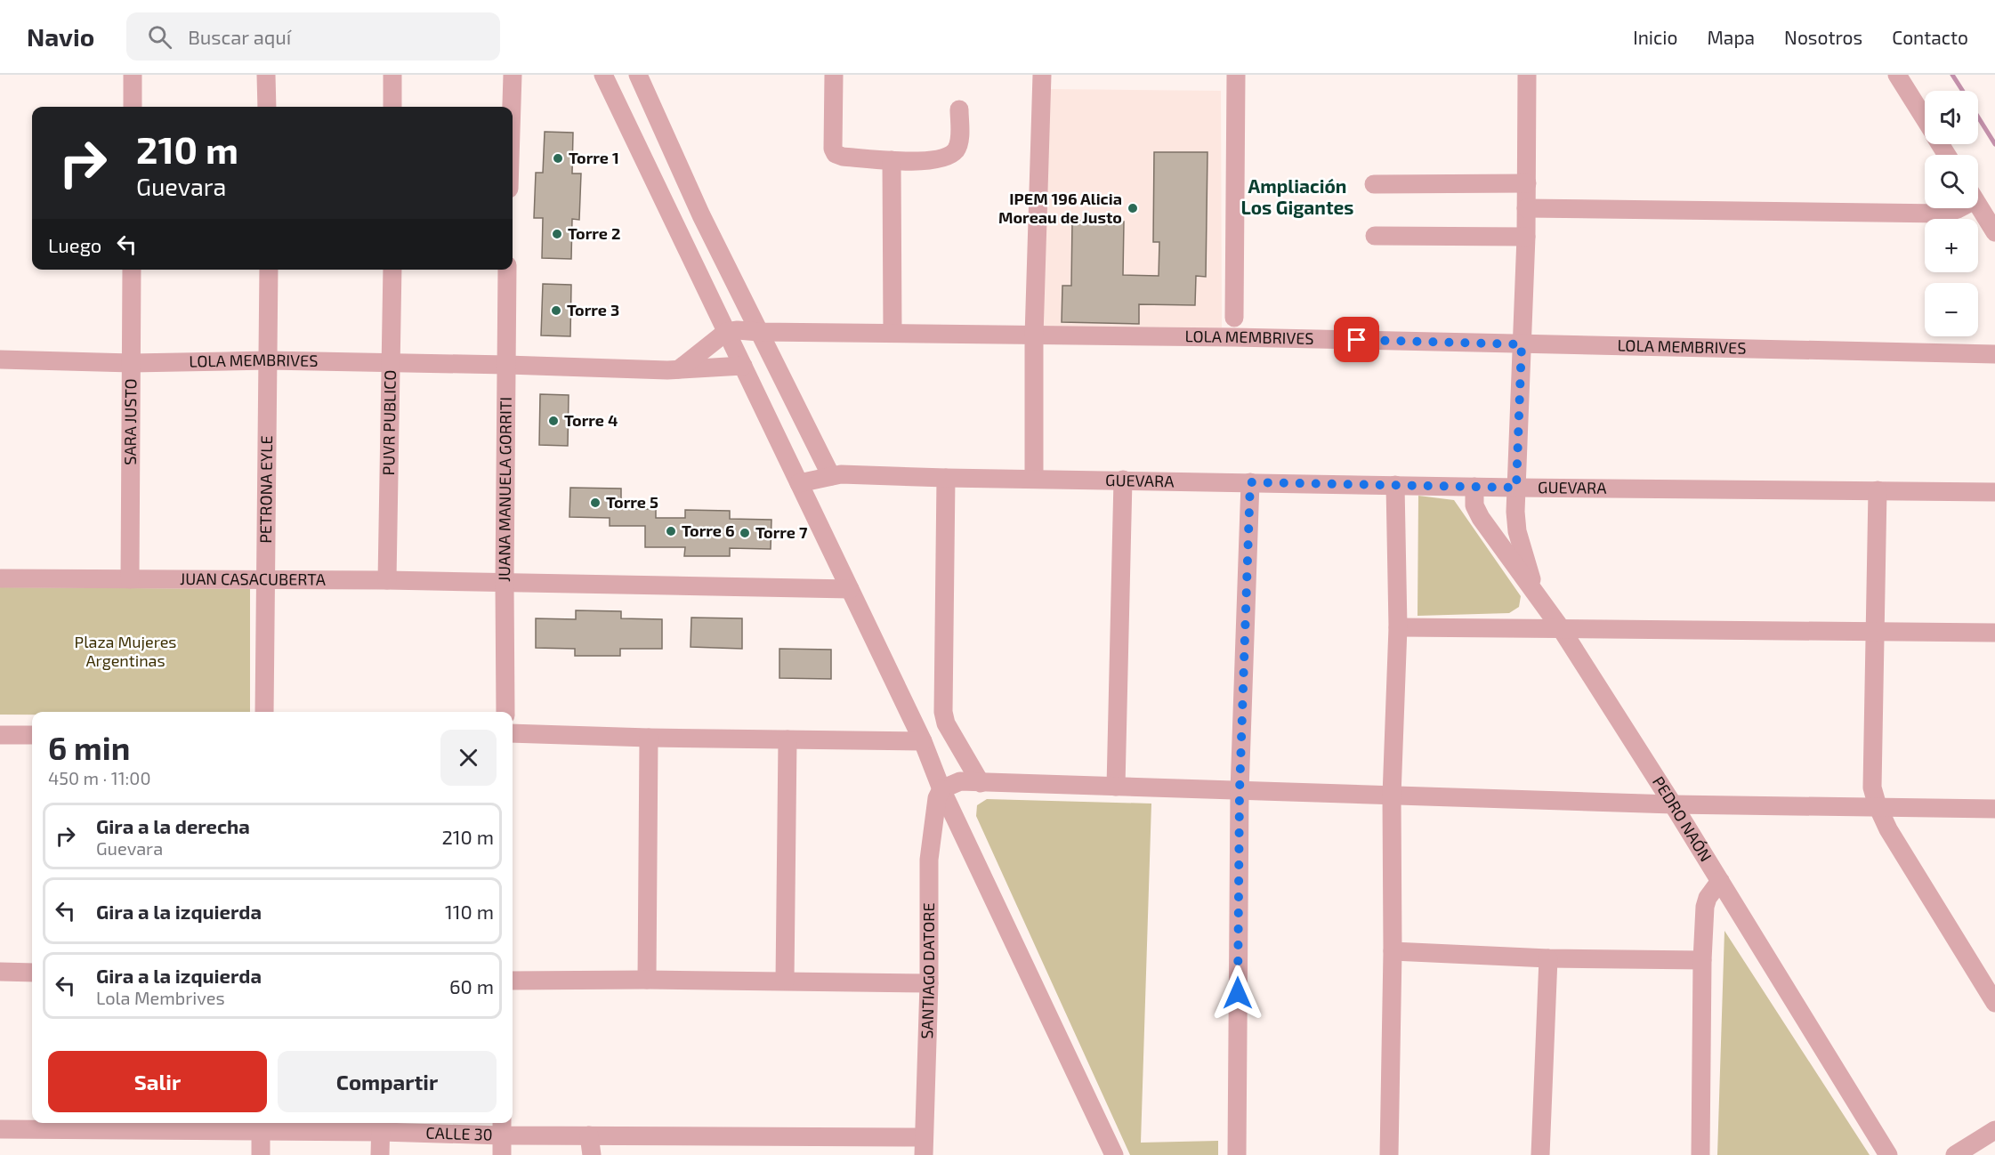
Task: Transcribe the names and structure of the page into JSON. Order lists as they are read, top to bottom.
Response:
{
  "streets": {
    "street": [
      "LOLA MEMBRIVES",
      "SARA JUSTO",
      "PUVR PUBLICO",
      "GUEVARA",
      "PETRONA EYLE",
      "JUANA MANUELA GORRITI",
      "JUAN CASACUBERTA",
      "PEDRO NAÓN",
      "SANTIAGO DATORE",
      "CALLE 30"
    ]
  },
  "crossings": [
    ["LOLA MEMBRIVES", "SARA JUSTO"],
    ["LOLA MEMBRIVES", "PUVR PUBLICO"],
    ["LOLA MEMBRIVES", "PETRONA EYLE"],
    ["LOLA MEMBRIVES", "JUANA MANUELA GORRITI"],
    ["SARA JUSTO", "JUAN CASACUBERTA"],
    ["PUVR PUBLICO", "JUAN CASACUBERTA"],
    ["GUEVARA", "PEDRO NAÓN"],
    ["PETRONA EYLE", "JUAN CASACUBERTA"],
    ["JUANA MANUELA GORRITI", "JUAN CASACUBERTA"],
    ["SANTIAGO DATORE", "CALLE 30"]
  ],
  "districts": ["Ampliación Los Gigantes"],
  "parks": ["Plaza Mujeres Argentinas"],
  "places": [
    "Torre 1",
    "IPEM 196 Alicia Moreau de Justo",
    "Torre 2",
    "Torre 3",
    "Torre 4",
    "Torre 5",
    "Torre 6",
    "Torre 7"
  ],
  "page": {
    "header": "Navio",
    "search": "Buscar aquí",
    "nav": [
      "Inicio",
      "Mapa",
      "Nosotros",
      "Contacto"
    ],
    "map_buttons": ["+", "−"],
    "turn": ["210 m", "Guevara"],
    "then": "Luego",
    "heading": ["6 min", "450 m · 11:00"],
    "list": [
      {
        "name": "Gira a la derecha",
        "note": "Guevara",
        "value": "210 m"
      },
      {
        "name": "Gira a la izquierda",
        "value": "110 m"
      },
      {
        "name": "Gira a la izquierda",
        "note": "Lola Membrives",
        "value": "60 m"
      }
    ],
    "buttons": ["Salir", "Compartir"]
  }
}
